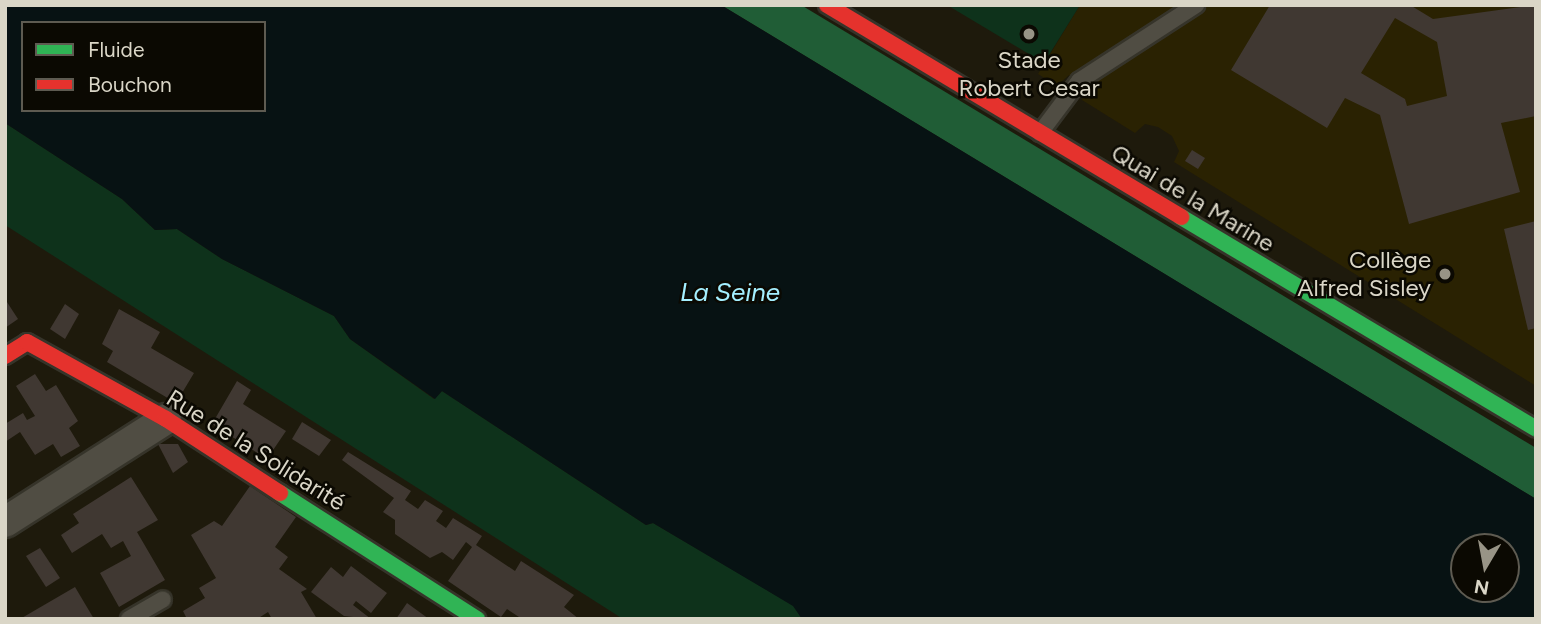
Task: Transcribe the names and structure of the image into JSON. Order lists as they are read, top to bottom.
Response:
{
  "streets": {
    "street": ["Quai de la Marine", "Rue de la Solidarité"]
  },
  "water": ["La Seine"],
  "places": ["Stade Robert Cesar", "Collège Alfred Sisley"],
  "legend": ["Fluide", "Bouchon"],
  "north": "bottom"
}
